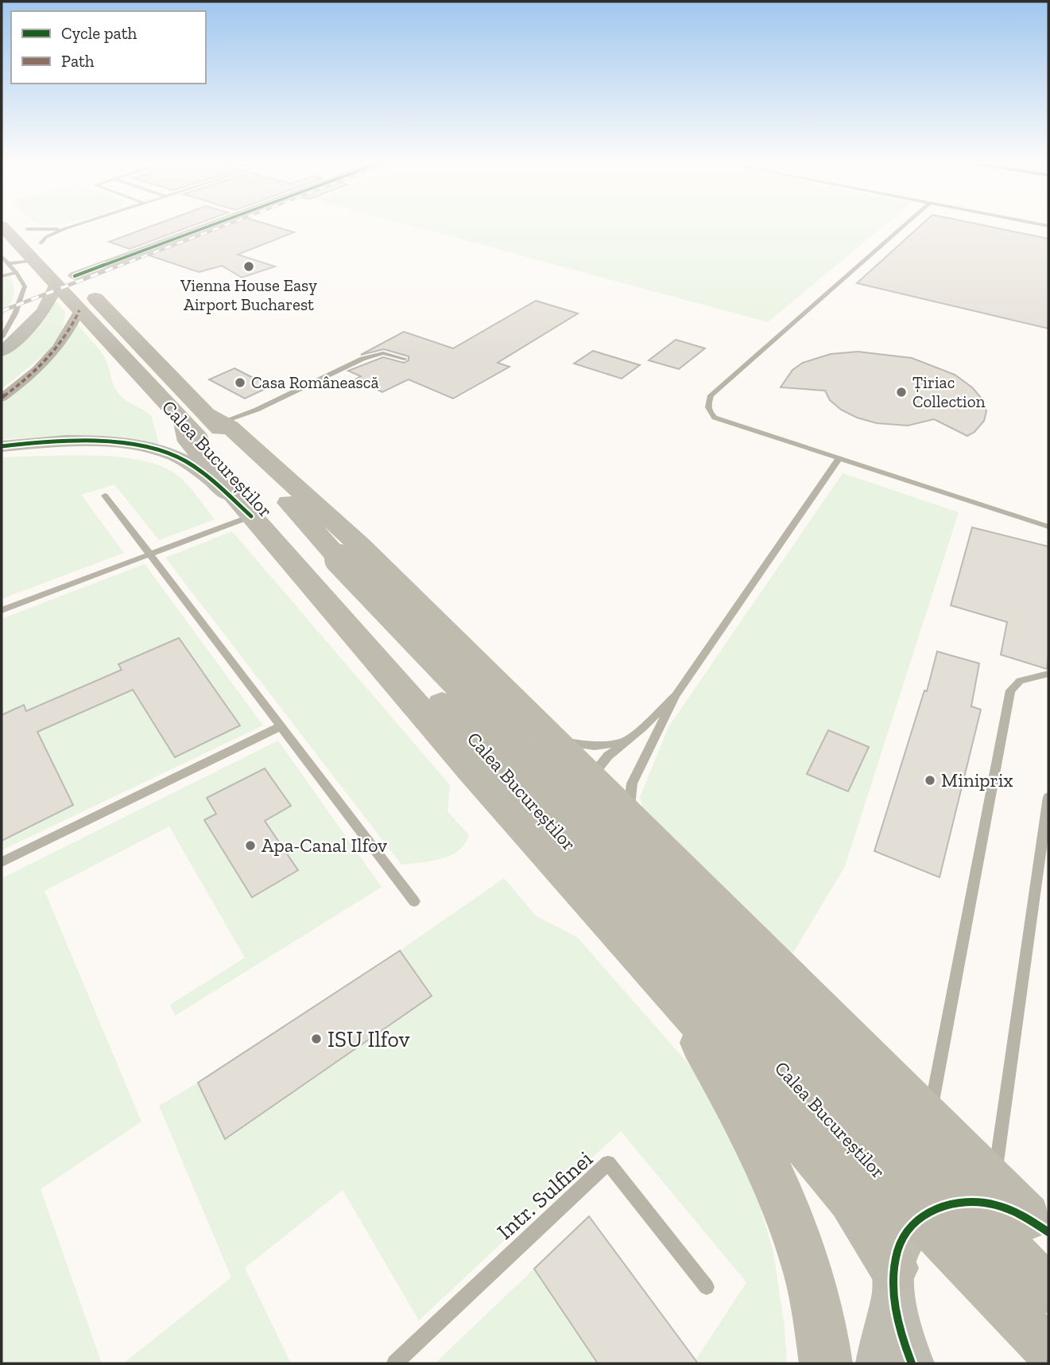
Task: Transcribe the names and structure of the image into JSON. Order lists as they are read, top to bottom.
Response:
{
  "streets": {
    "highway": ["Calea Bucureștilor"],
    "lane": ["Intr. Sulfinei"]
  },
  "places": [
    "Vienna House Easy Airport Bucharest",
    "Casa Românească",
    "Țiriac Collection",
    "Miniprix",
    "Apa-Canal Ilfov",
    "ISU Ilfov"
  ],
  "legend": ["Cycle path", "Path"]
}
